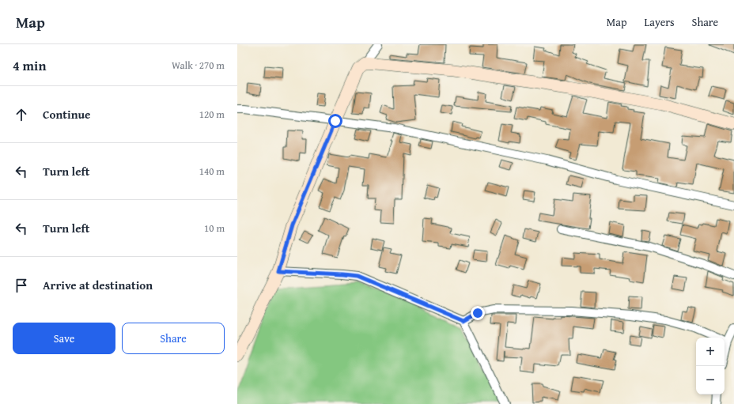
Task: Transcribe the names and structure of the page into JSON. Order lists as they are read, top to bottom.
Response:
{
  "page": {
    "header": "Map",
    "nav": ["Map", "Layers", "Share"],
    "heading": ["4 min", "Walk · 270 m"],
    "list": [
      ["Continue", "120 m"],
      ["Turn left", "140 m"],
      ["Turn left", "10 m"],
      "Arrive at destination"
    ],
    "buttons": ["Save", "Share"],
    "map_buttons": ["+", "−"]
  }
}
